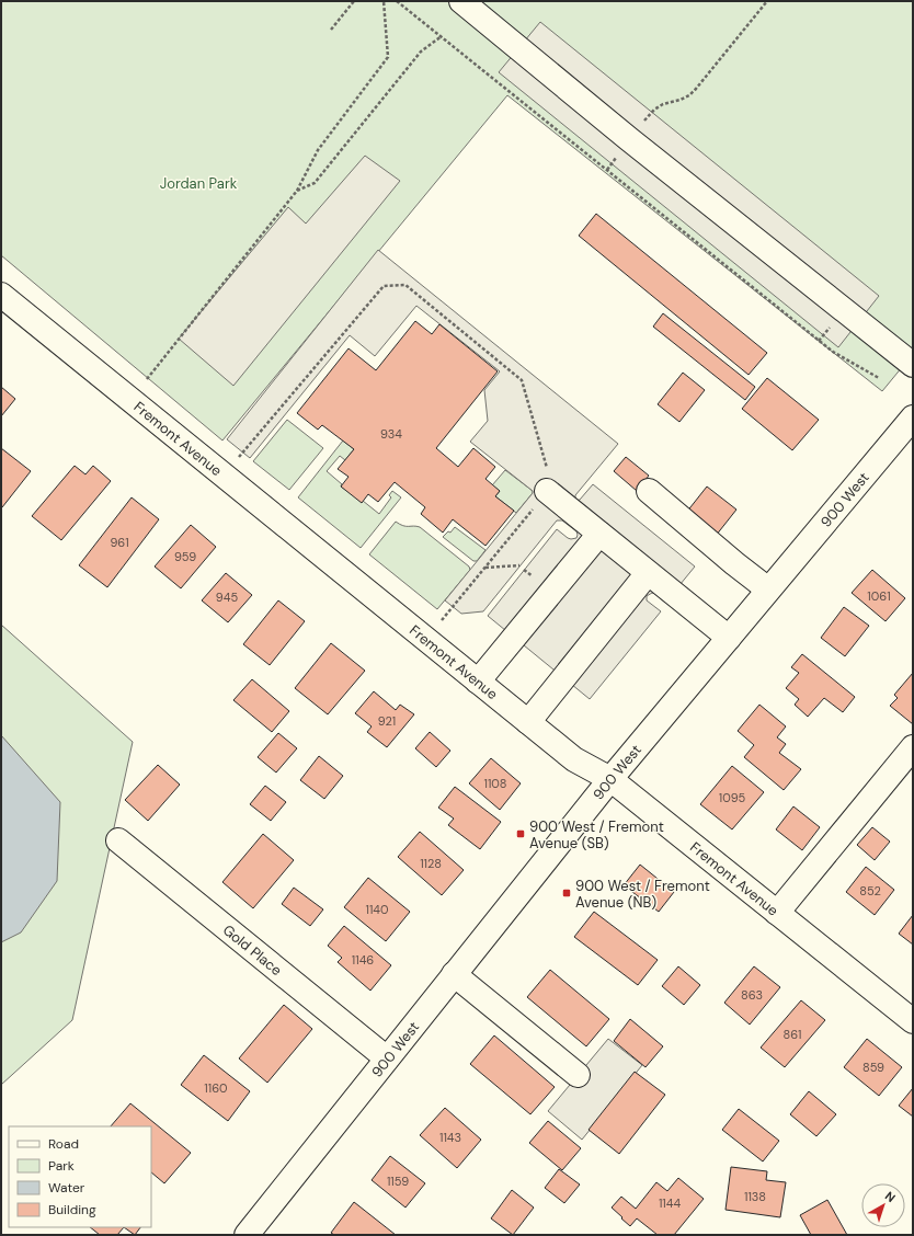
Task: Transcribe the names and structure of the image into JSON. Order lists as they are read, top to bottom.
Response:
{
  "streets": {
    "street": ["Fremont Avenue", "900 West", "Gold Place"]
  },
  "crossings": [
    ["Fremont Avenue", "900 West"],
    ["900 West", "Gold Place"]
  ],
  "parks": ["Jordan Park"],
  "places": {
    "transit": ["900 West / Fremont Avenue (SB)", "900 West / Fremont Avenue (NB)"]
  },
  "house_numbers": [
    "934",
    "961",
    "959",
    "1061",
    "945",
    "921",
    "1108",
    "1095",
    "1128",
    "852",
    "1140",
    "1146",
    "863",
    "861",
    "859",
    "1160",
    "1143",
    "1159",
    "1138",
    "1144"
  ],
  "legend": [
    "Road",
    "Park",
    "Water",
    "Building"
  ],
  "north": "top right"
}
